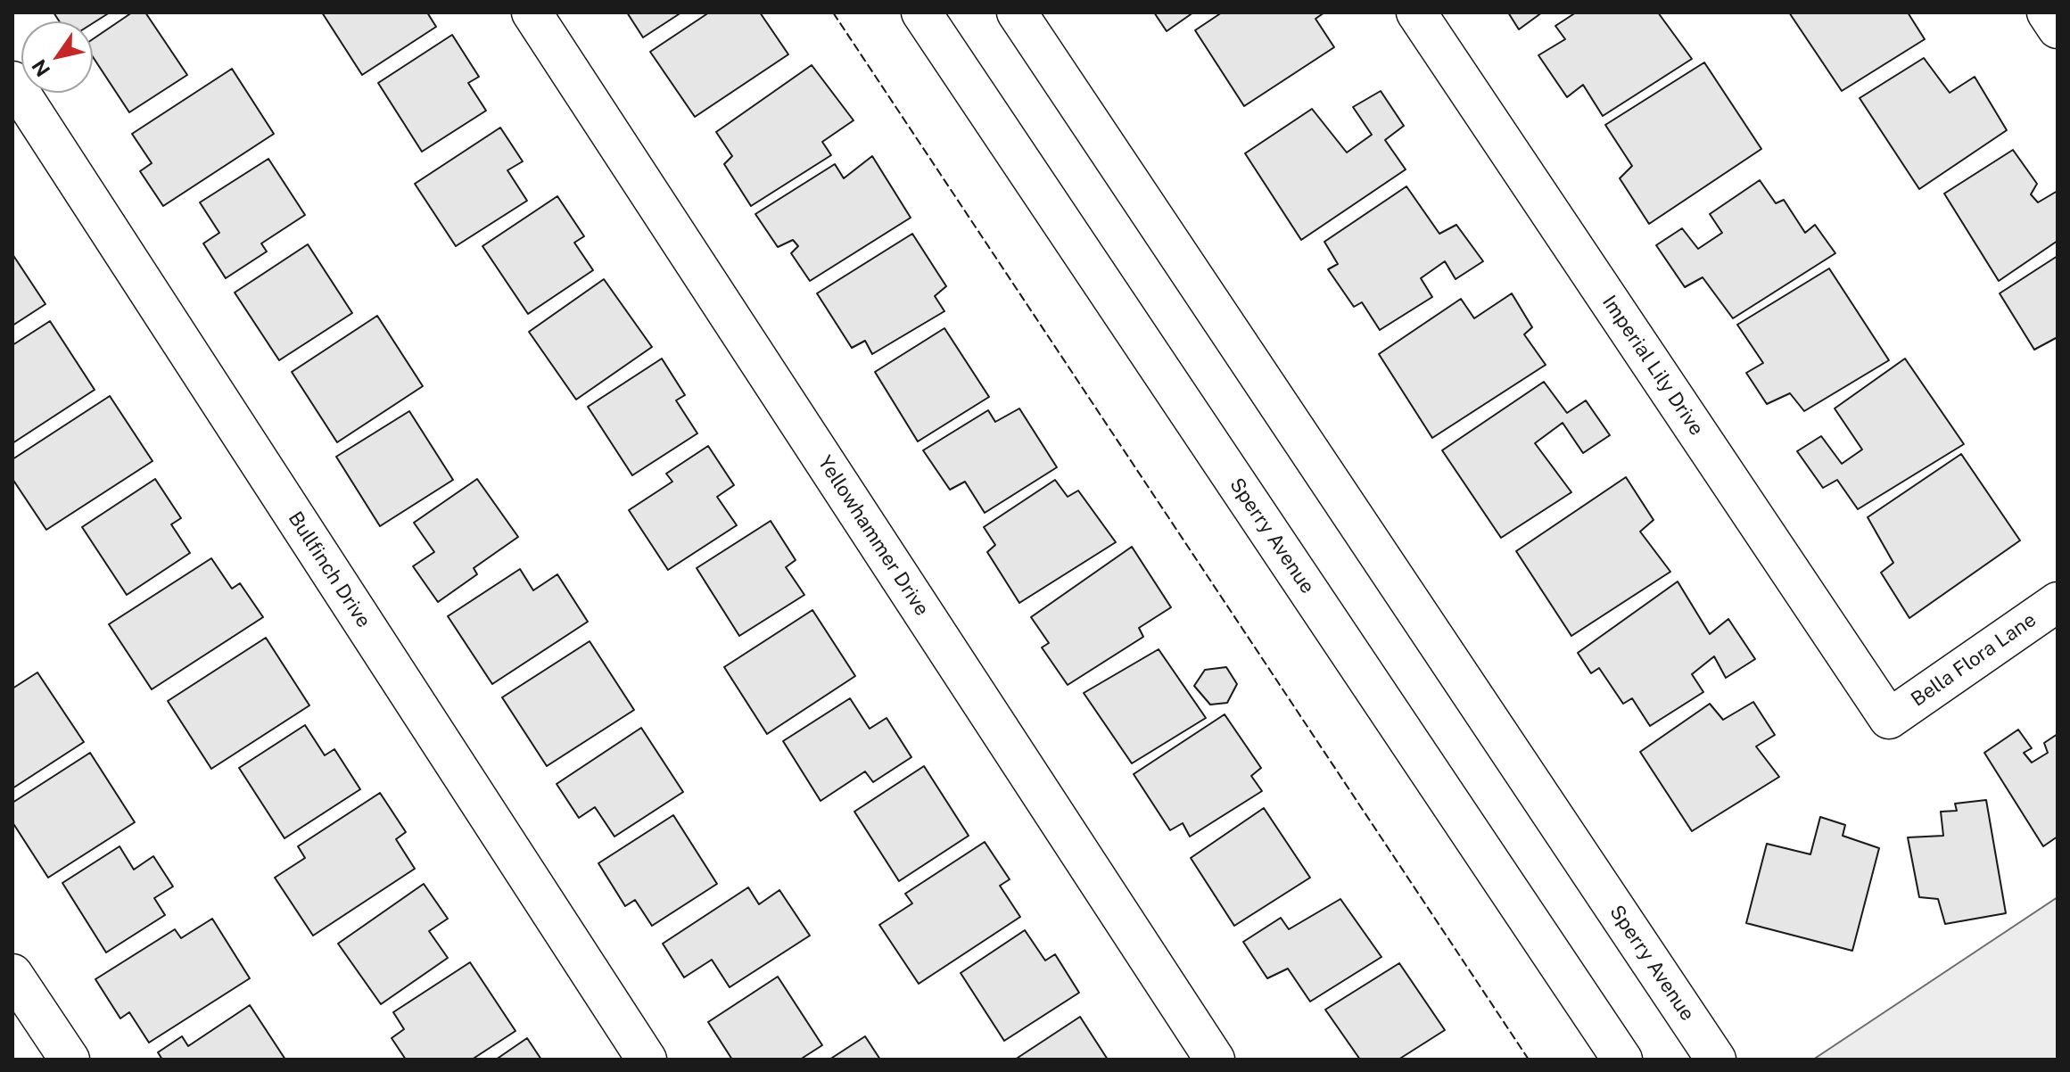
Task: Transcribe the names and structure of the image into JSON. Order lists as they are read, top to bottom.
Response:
{
  "streets": {
    "street": [
      "Imperial Lily Drive",
      "Yellowhammer Drive",
      "Sperry Avenue",
      "Bullfinch Drive",
      "Bella Flora Lane"
    ]
  },
  "crossings": [
    ["Imperial Lily Drive", "Bella Flora Lane"]
  ],
  "north": "bottom left"
}
